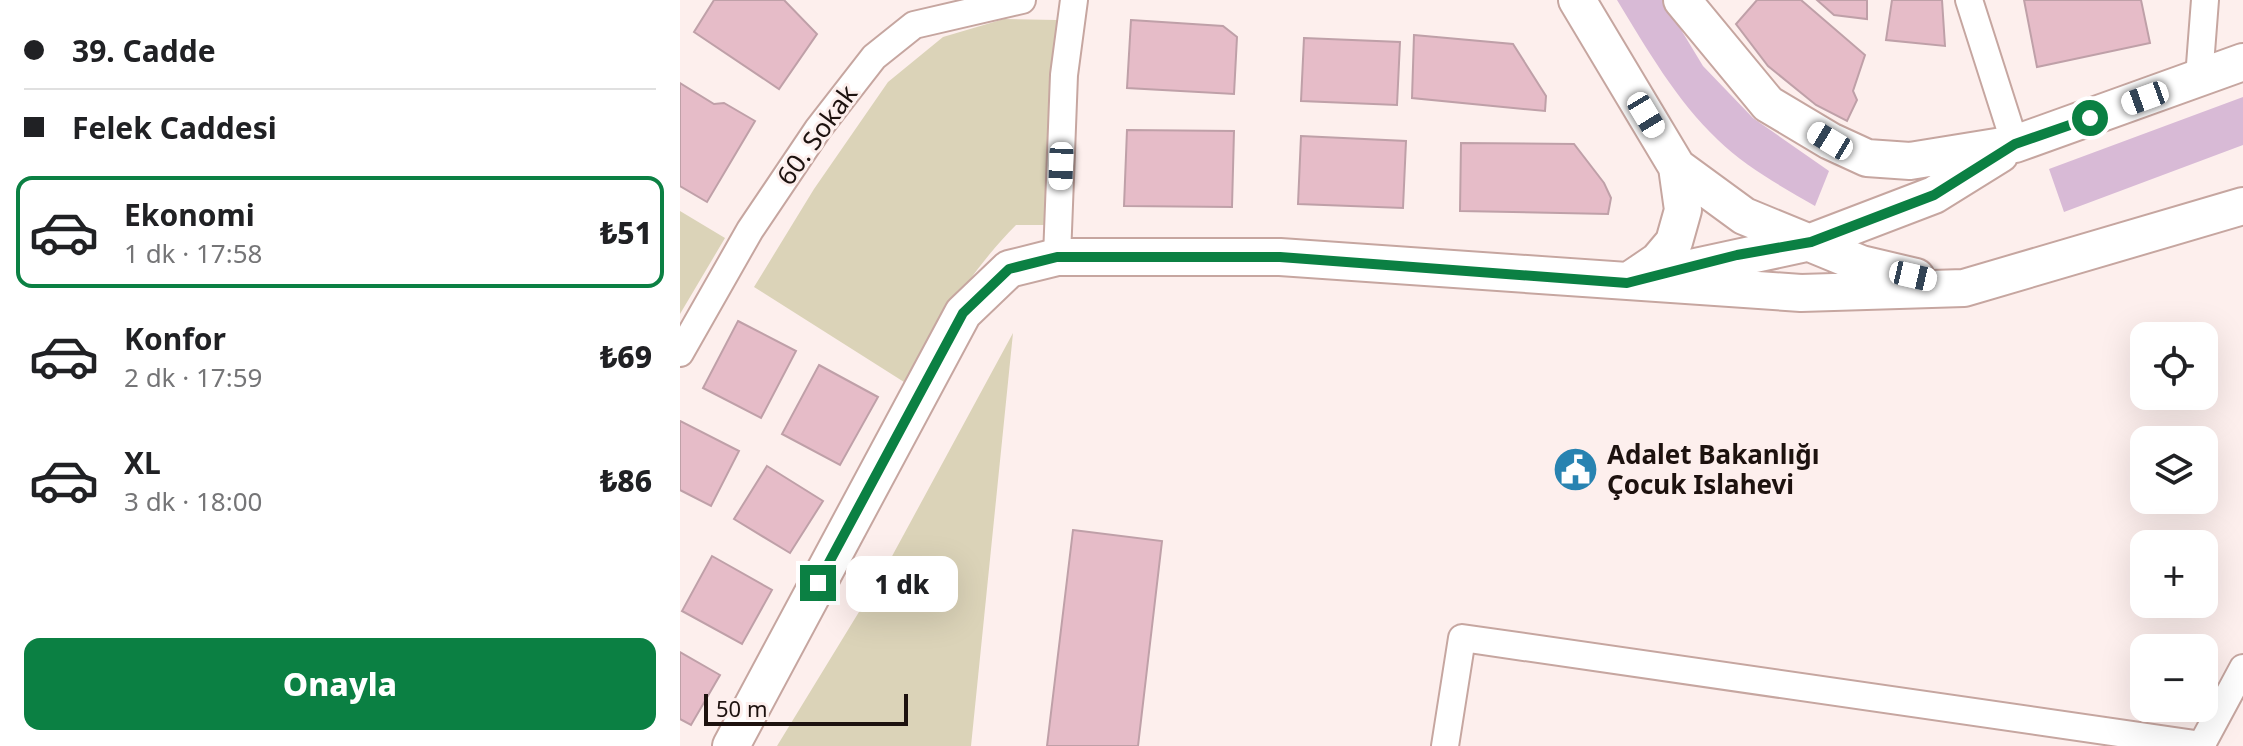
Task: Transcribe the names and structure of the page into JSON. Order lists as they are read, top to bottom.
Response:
{
  "streets": {
    "street": ["60. Sokak"]
  },
  "places": {
    "public building": ["Adalet Bakanlığı Çocuk Islahevi"]
  },
  "scale_bar": "50 m",
  "page": {
    "banner": ["39. Cadde", "Felek Caddesi"],
    "list": [
      {
        "name": "Ekonomi",
        "note": "1 dk · 17:58",
        "value": "₺51"
      },
      {
        "name": "Konfor",
        "note": "2 dk · 17:59",
        "value": "₺69"
      },
      {
        "name": "XL",
        "note": "3 dk · 18:00",
        "value": "₺86"
      }
    ],
    "map_buttons": ["+", "−"],
    "bubble": "1 dk",
    "buttons": "Onayla",
    "scale": "50 m"
  }
}
